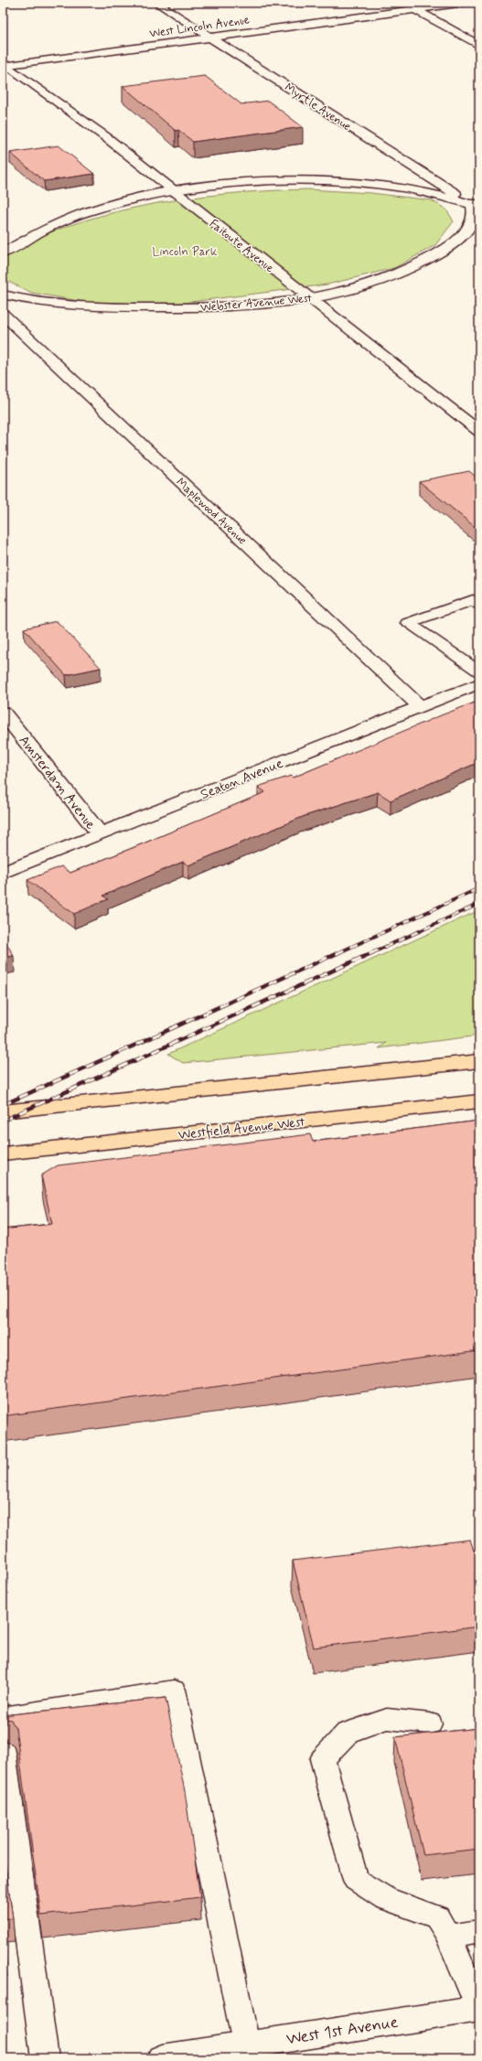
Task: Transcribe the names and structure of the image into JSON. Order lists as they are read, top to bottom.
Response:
{
  "streets": {
    "main road": ["Westfield Avenue West"],
    "street": [
      "West Lincoln Avenue",
      "Myrtle Avenue",
      "Faitoute Avenue",
      "Webster Avenue West",
      "Maplewood Avenue",
      "Seaton Avenue",
      "Amsterdam Avenue",
      "West 1st Avenue"
    ]
  },
  "crossings": [
    ["West Lincoln Avenue", "Myrtle Avenue"],
    ["West Lincoln Avenue", "Faitoute Avenue"],
    ["Myrtle Avenue", "Webster Avenue West"],
    ["Faitoute Avenue", "Webster Avenue West"],
    ["Maplewood Avenue", "Seaton Avenue"],
    ["Seaton Avenue", "Amsterdam Avenue"]
  ],
  "parks": ["Lincoln Park"]
}
